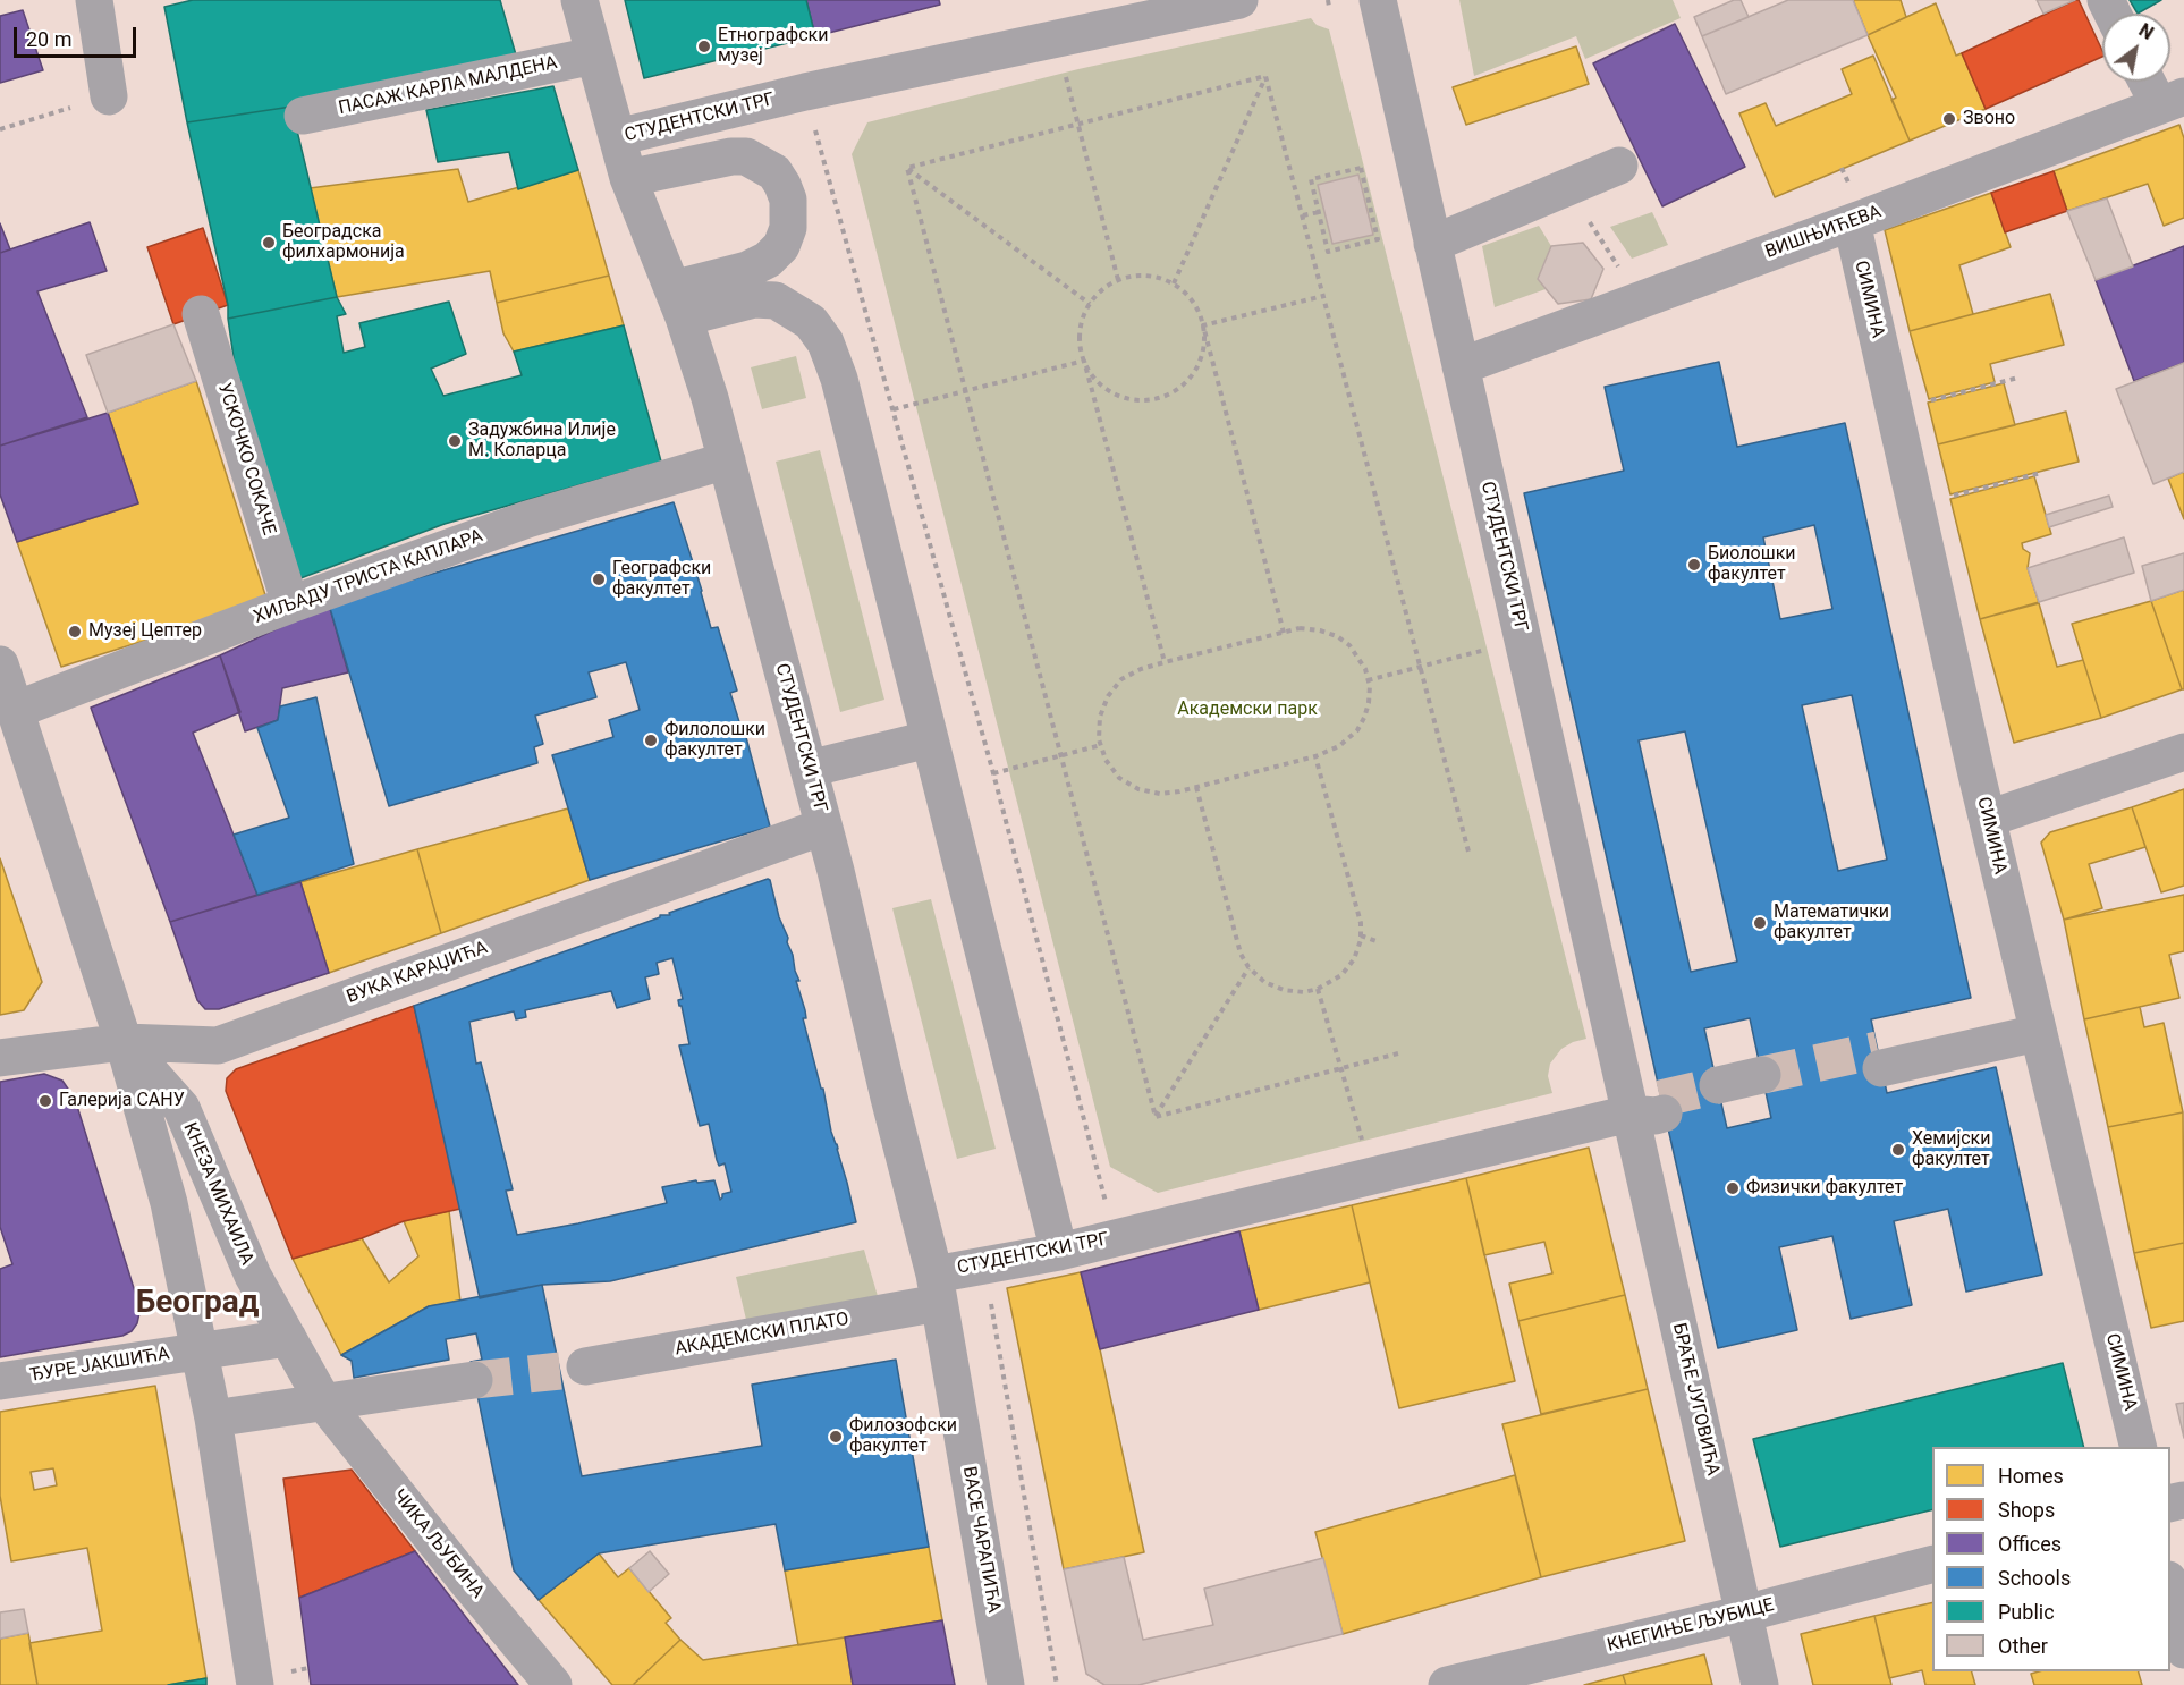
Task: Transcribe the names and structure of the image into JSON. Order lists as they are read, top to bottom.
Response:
{
  "streets": {
    "street": [
      "ПАСАЖ КАРЛА МАЛДЕНА",
      "СТУДЕНТСКИ ТРГ",
      "ВИШЊИЋЕВА",
      "СИМИНА",
      "УСКОЧКО СОКАЧЕ",
      "ХИЉАДУ ТРИСТА КАПЛАРА",
      "ВУКА КАРАЏИЋА",
      "КНЕЗА МИХАИЛА",
      "АКАДЕМСКИ ПЛАТО",
      "ЂУРЕ ЈАКШИЋА",
      "БРАЋЕ ЈУГОВИЋА",
      "ВАСЕ ЧАРАПИЋА",
      "ЧИКА ЉУБИНА",
      "КНЕГИЊЕ ЉУБИЦЕ"
    ]
  },
  "crossings": [
    ["СТУДЕНТСКИ ТРГ", "ВИШЊИЋЕВА"],
    ["СТУДЕНТСКИ ТРГ", "ХИЉАДУ ТРИСТА КАПЛАРА"],
    ["СТУДЕНТСКИ ТРГ", "ВУКА КАРАЏИЋА"],
    ["СТУДЕНТСКИ ТРГ", "АКАДЕМСКИ ПЛАТО"],
    ["СТУДЕНТСКИ ТРГ", "БРАЋЕ ЈУГОВИЋА"],
    ["СТУДЕНТСКИ ТРГ", "ВАСЕ ЧАРАПИЋА"],
    ["ВИШЊИЋЕВА", "СИМИНА"],
    ["УСКОЧКО СОКАЧЕ", "ХИЉАДУ ТРИСТА КАПЛАРА"],
    ["ХИЉАДУ ТРИСТА КАПЛАРА", "КНЕЗА МИХАИЛА"],
    ["ВУКА КАРАЏИЋА", "КНЕЗА МИХАИЛА"],
    ["КНЕЗА МИХАИЛА", "ЂУРЕ ЈАКШИЋА"],
    ["КНЕЗА МИХАИЛА", "ЧИКА ЉУБИНА"],
    ["АКАДЕМСКИ ПЛАТО", "ВАСЕ ЧАРАПИЋА"],
    ["БРАЋЕ ЈУГОВИЋА", "КНЕГИЊЕ ЉУБИЦЕ"]
  ],
  "districts": ["Београд"],
  "parks": ["Академски парк"],
  "places": [
    "Етнографски музеј",
    "Звоно",
    "Београдска филхармонија",
    "Задужбина Илије М. Коларца",
    "Биолошки факултет",
    "Географски факултет",
    "Музеј Цептер",
    "Филолошки факултет",
    "Математички факултет",
    "Галерија САНУ",
    "Хемијски факултет",
    "Физички факултет",
    "Филозофски факултет"
  ],
  "legend": [
    "Homes",
    "Shops",
    "Offices",
    "Schools",
    "Public",
    "Other"
  ],
  "scale_bar": "20 m",
  "north": "top right"
}
